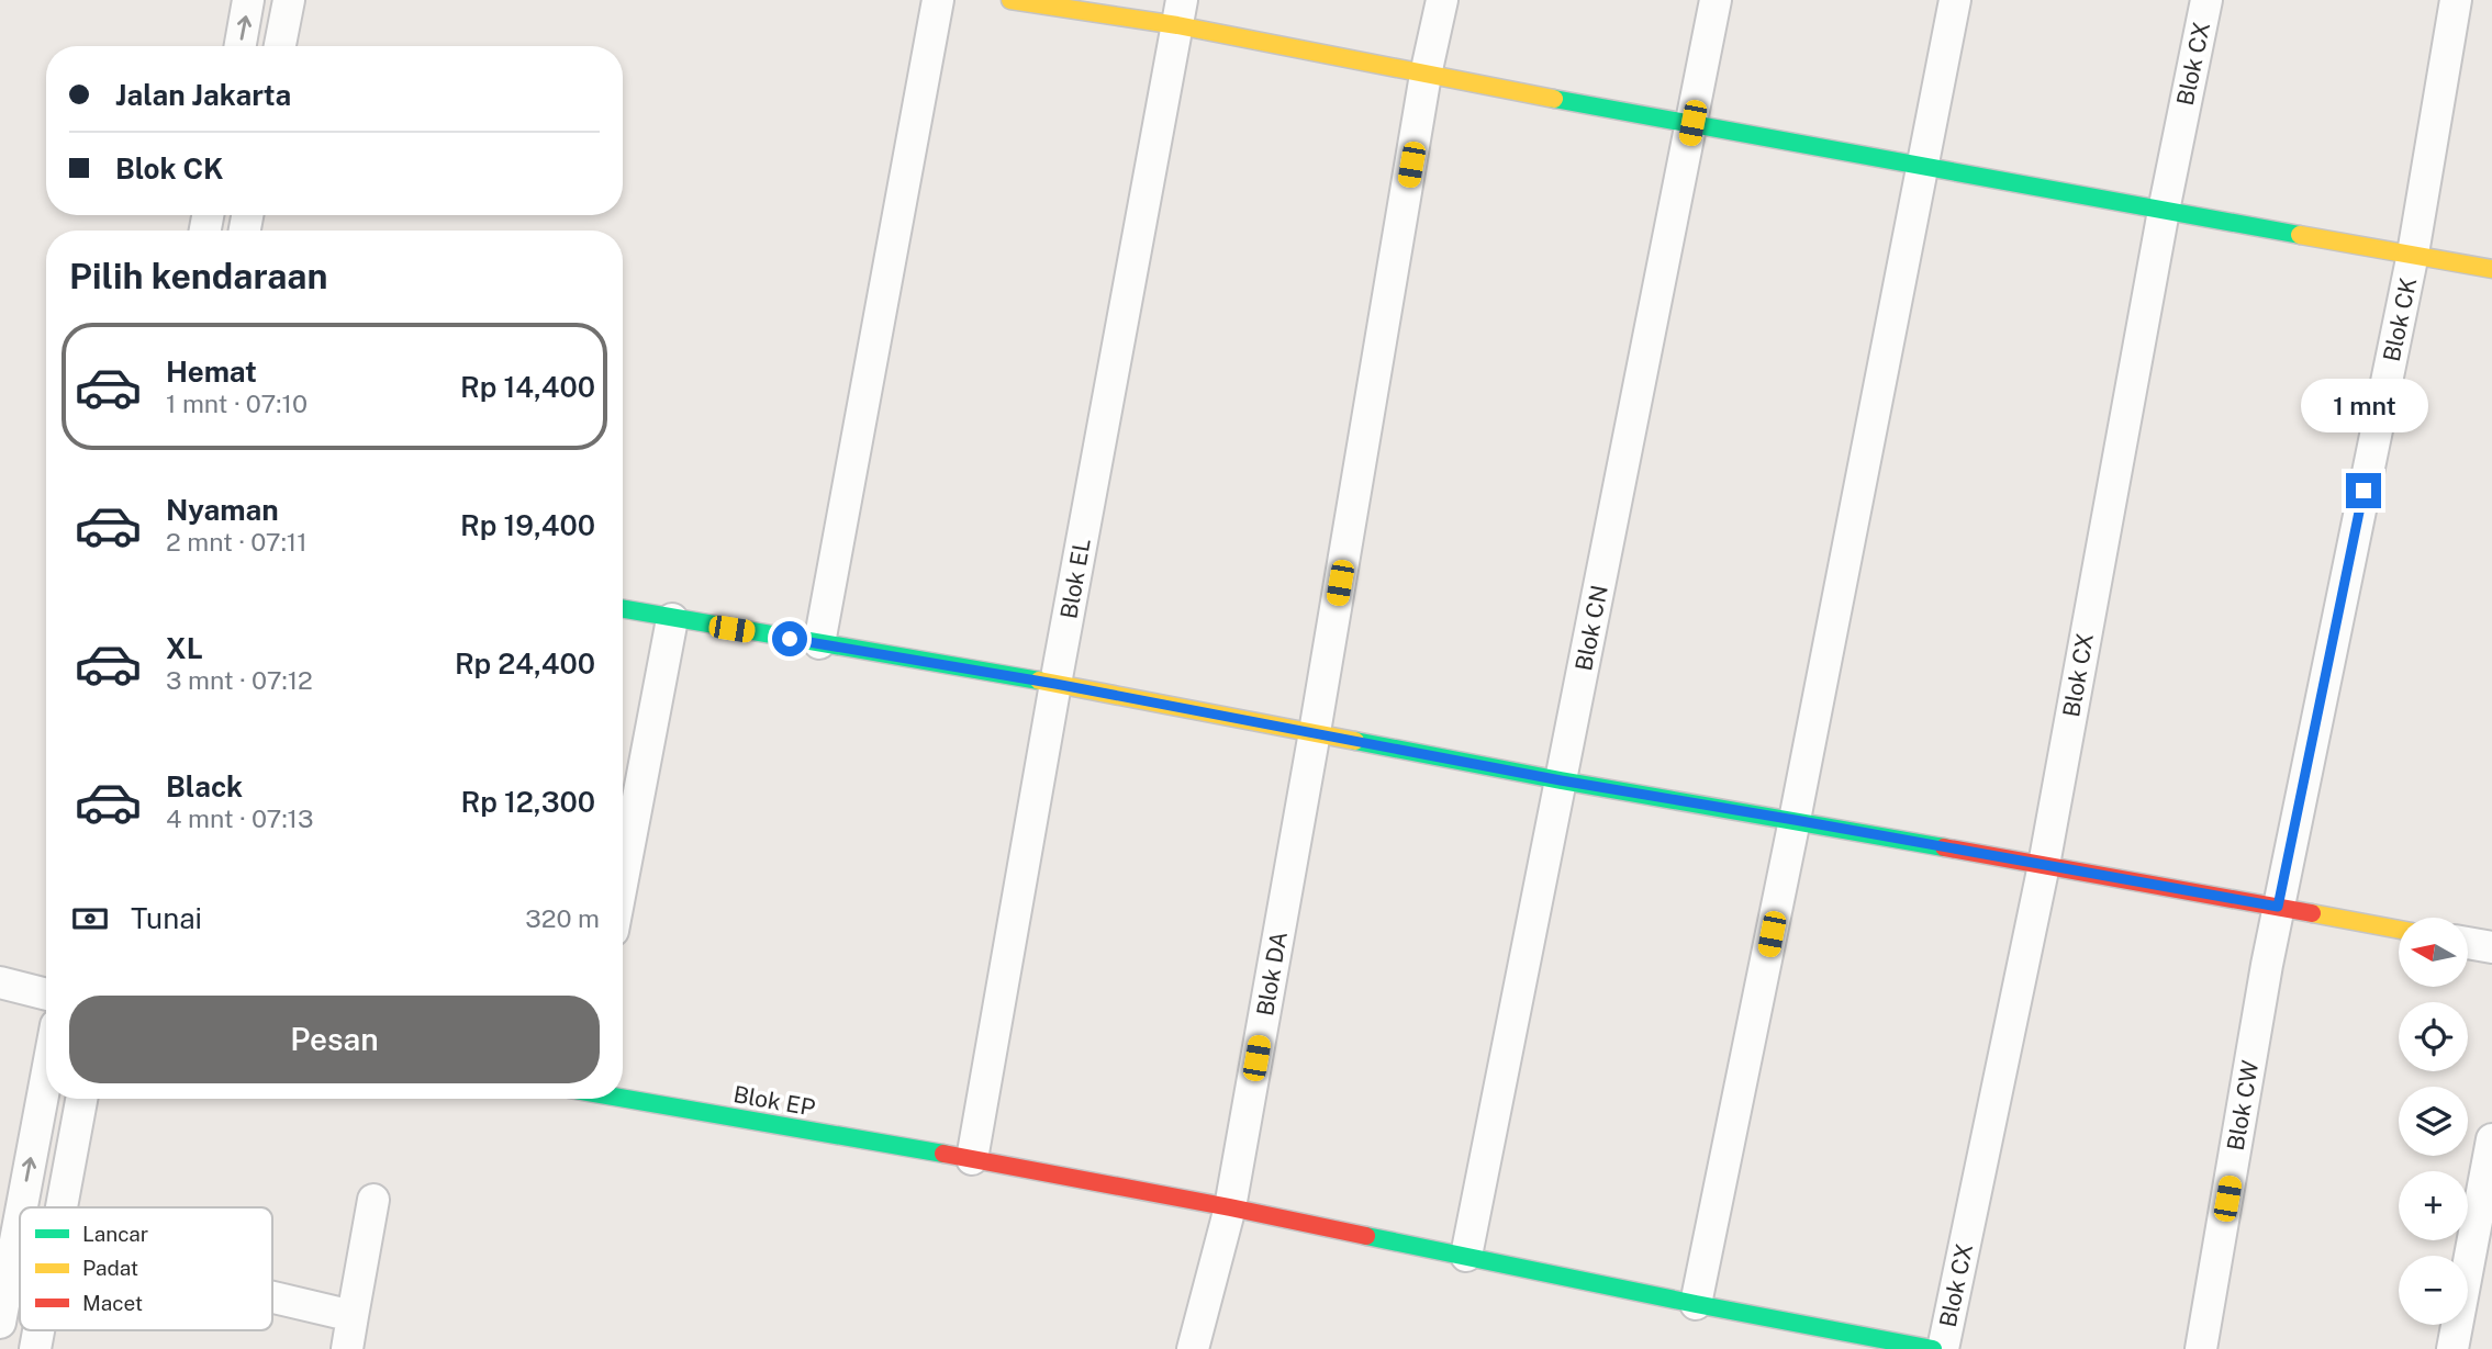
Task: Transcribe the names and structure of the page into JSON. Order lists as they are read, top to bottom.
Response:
{
  "streets": {
    "street": [
      "Blok CX",
      "Blok CK",
      "Blok EL",
      "Blok CN",
      "Blok DA",
      "Blok EP",
      "Blok CW"
    ]
  },
  "crossings": [
    ["Blok CK", "Blok CW"],
    ["Blok EL", "Blok EP"],
    ["Blok CN", "Blok EP"],
    ["Blok DA", "Blok EP"]
  ],
  "legend": ["Lancar", "Padat", "Macet"],
  "north": "left",
  "page": {
    "banner": ["Jalan Jakarta", "Blok CK"],
    "heading": "Pilih kendaraan",
    "list": [
      {
        "name": "Hemat",
        "note": "1 mnt · 07:10",
        "value": "Rp 14,400"
      },
      {
        "name": "Nyaman",
        "note": "2 mnt · 07:11",
        "value": "Rp 19,400"
      },
      {
        "name": "XL",
        "note": "3 mnt · 07:12",
        "value": "Rp 24,400"
      },
      {
        "name": "Black",
        "note": "4 mnt · 07:13",
        "value": "Rp 12,300"
      }
    ],
    "bubble": "1 mnt",
    "pay": ["Tunai", "320 m"],
    "map_buttons": ["+", "−"],
    "buttons": "Pesan"
  }
}
